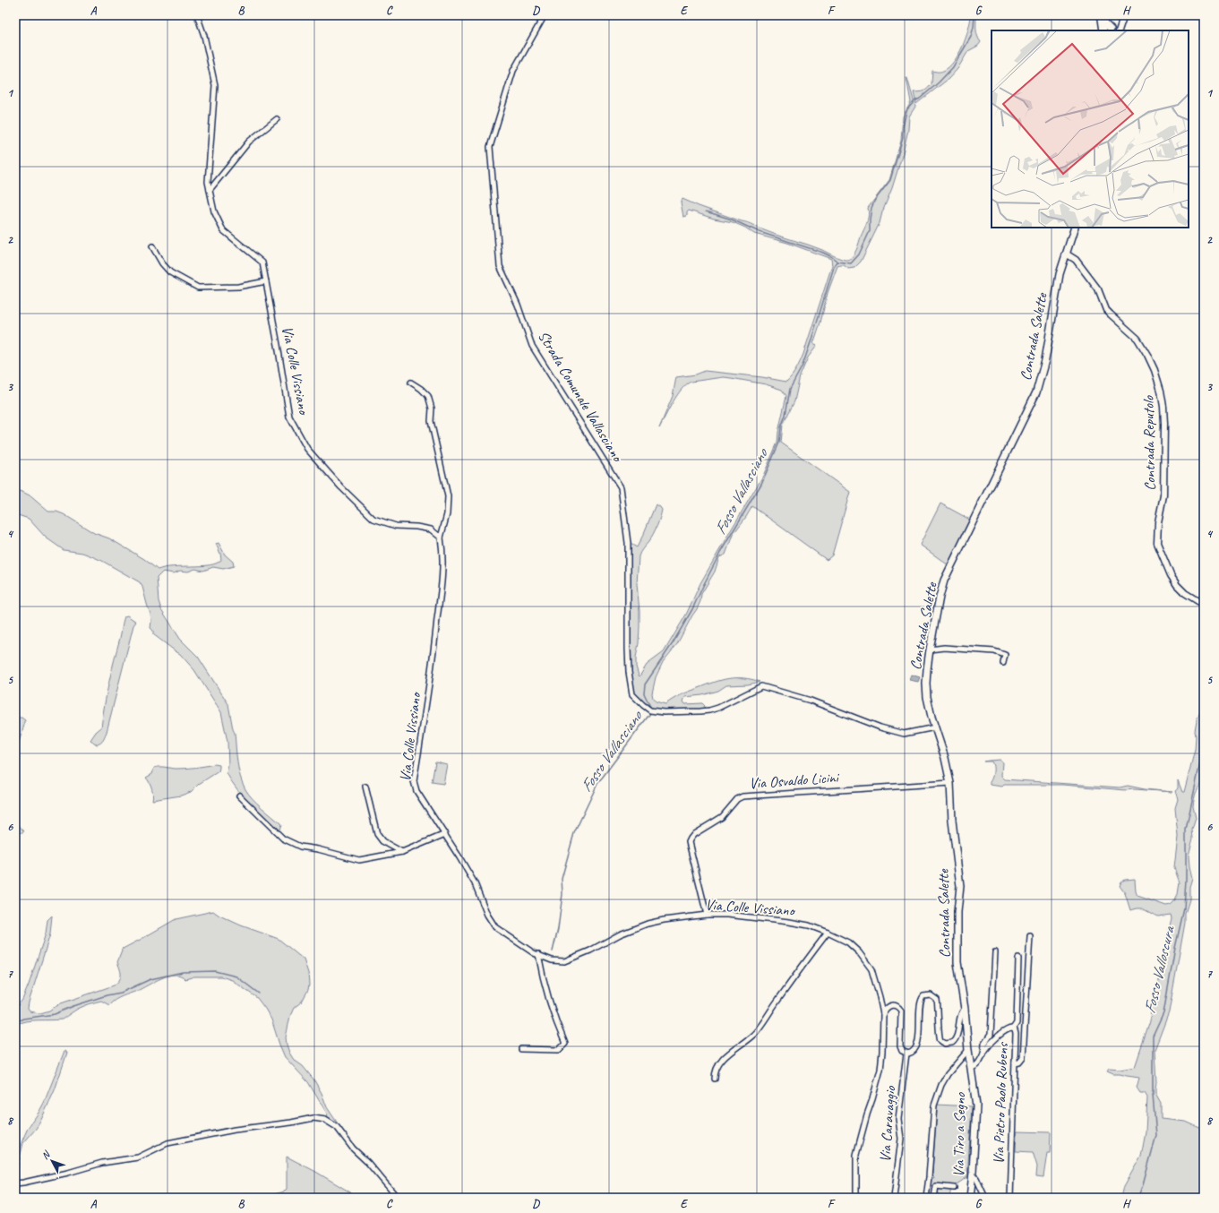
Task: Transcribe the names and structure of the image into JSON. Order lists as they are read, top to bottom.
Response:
{
  "streets": {
    "main road": ["Contrada Salette", "Via Tiro a Segno"],
    "street": [
      "Via Colle Vissiano",
      "Strada Comunale Vallasciano",
      "Contrada Reputolo",
      "Via Osvaldo Licini",
      "Via Pietro Paolo Rubens",
      "Via Caravaggio"
    ]
  },
  "crossings": [
    ["Contrada Salette", "Strada Comunale Vallasciano"],
    ["Contrada Salette", "Contrada Reputolo"],
    ["Contrada Salette", "Via Osvaldo Licini"],
    ["Contrada Salette", "Via Tiro a Segno"],
    ["Via Colle Vissiano", "Via Osvaldo Licini"],
    ["Via Pietro Paolo Rubens", "Via Tiro a Segno"]
  ],
  "water": ["Fosso Vallasciano", "Fosso Valloscura"],
  "north": "top left",
  "grid": {
    "columns": [
      "A",
      "B",
      "C",
      "D",
      "E",
      "F",
      "G",
      "H"
    ],
    "rows": [
      "1",
      "2",
      "3",
      "4",
      "5",
      "6",
      "7",
      "8"
    ]
  }
}
